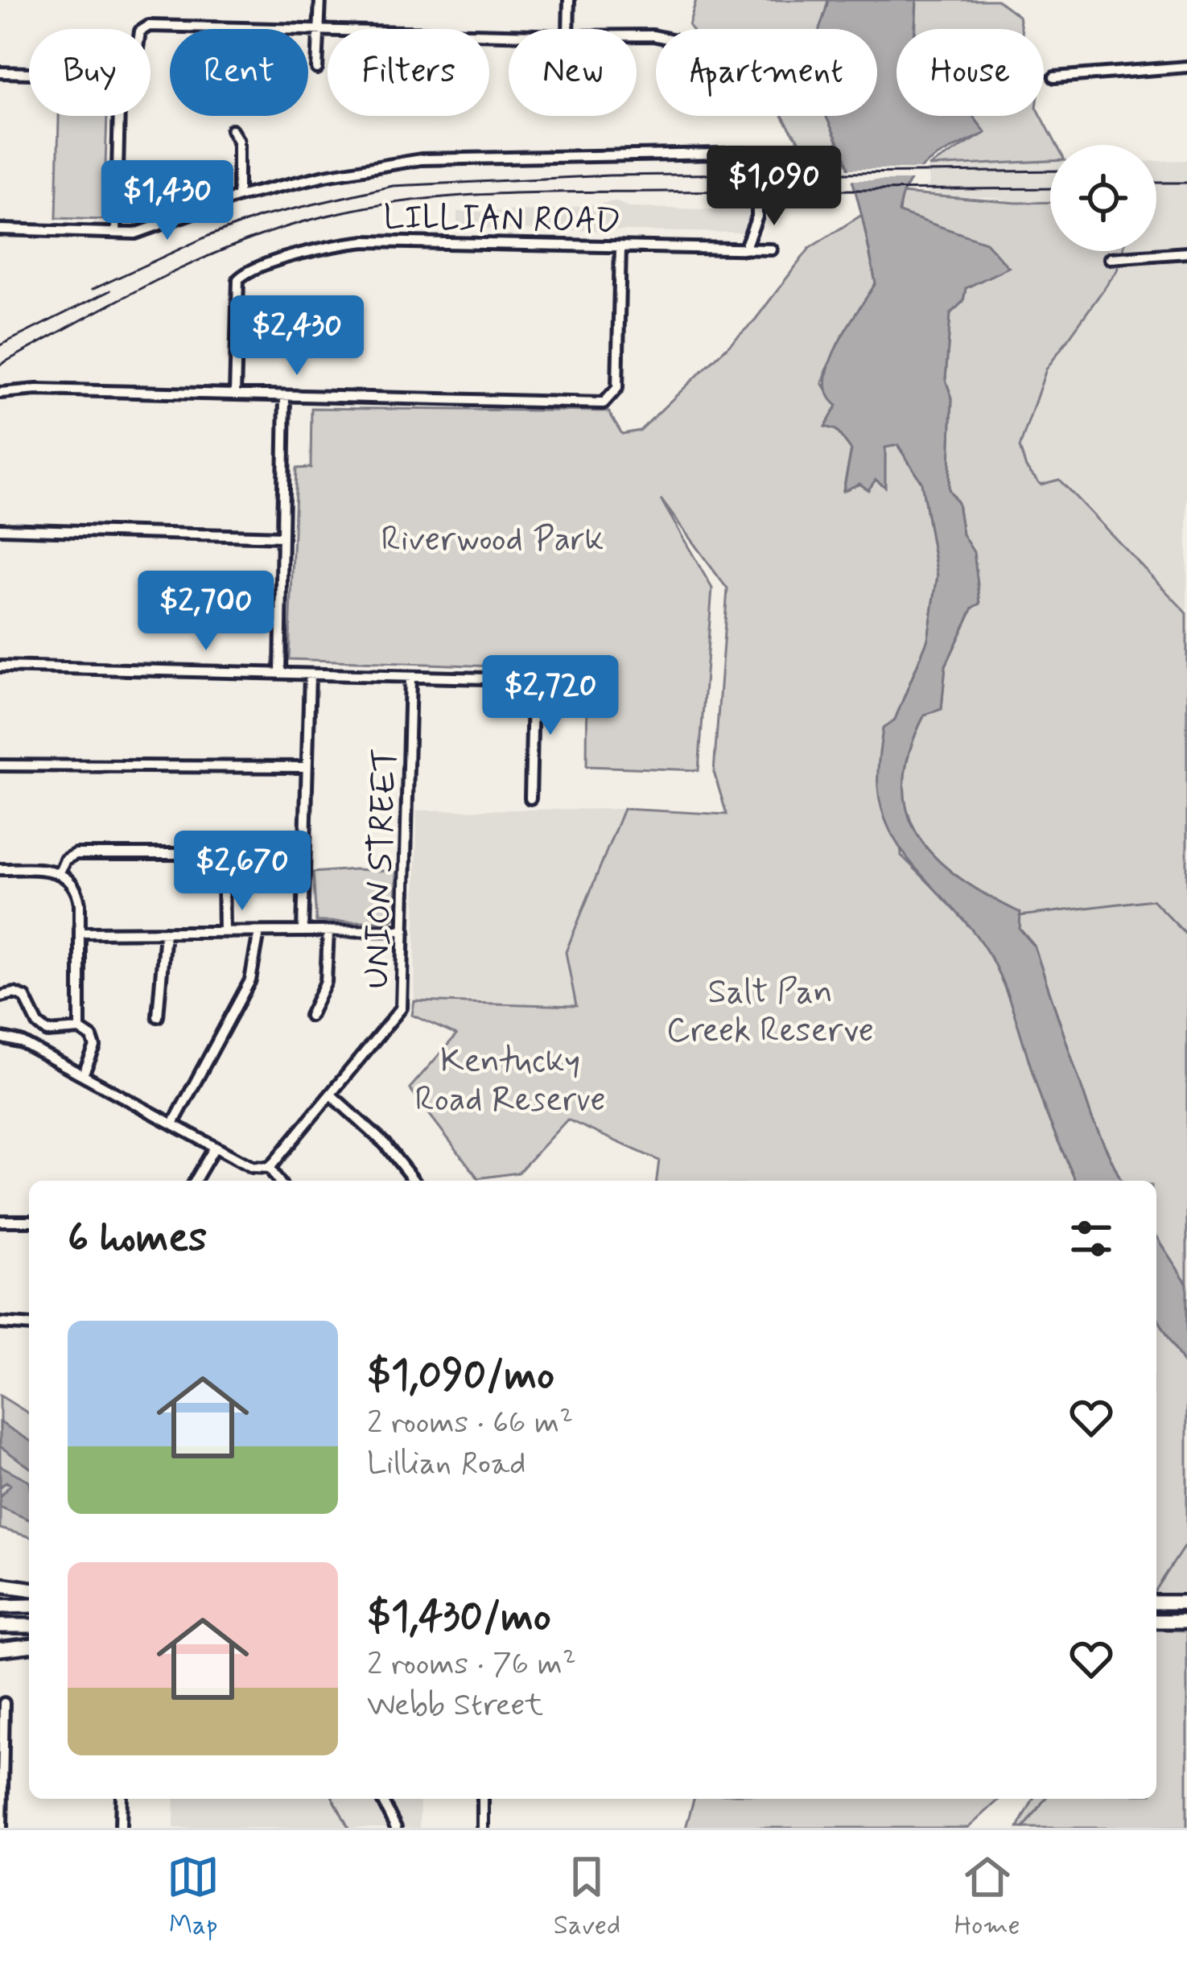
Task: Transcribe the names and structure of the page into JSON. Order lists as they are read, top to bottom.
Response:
{
  "streets": {
    "street": ["LILLIAN ROAD", "UNION STREET"]
  },
  "parks": ["Riverwood Park", "Salt Pan Creek Reserve", "Kentucky Road Reserve"],
  "page": {
    "chip": [
      "Buy",
      "Rent",
      "Filters",
      "New",
      "Apartment",
      "House"
    ],
    "price": [
      "$1,090",
      "$1,430",
      "$2,430",
      "$2,700",
      "$2,720",
      "$2,670"
    ],
    "heading": "6 homes",
    "list": [
      {
        "name": "$1,090/mo",
        "note": "2 rooms · 66 m² · Lillian Road"
      },
      {
        "name": "$1,430/mo",
        "note": "2 rooms · 76 m² · Webb Street"
      }
    ],
    "tabs": ["Map", "Saved", "Home"]
  }
}
